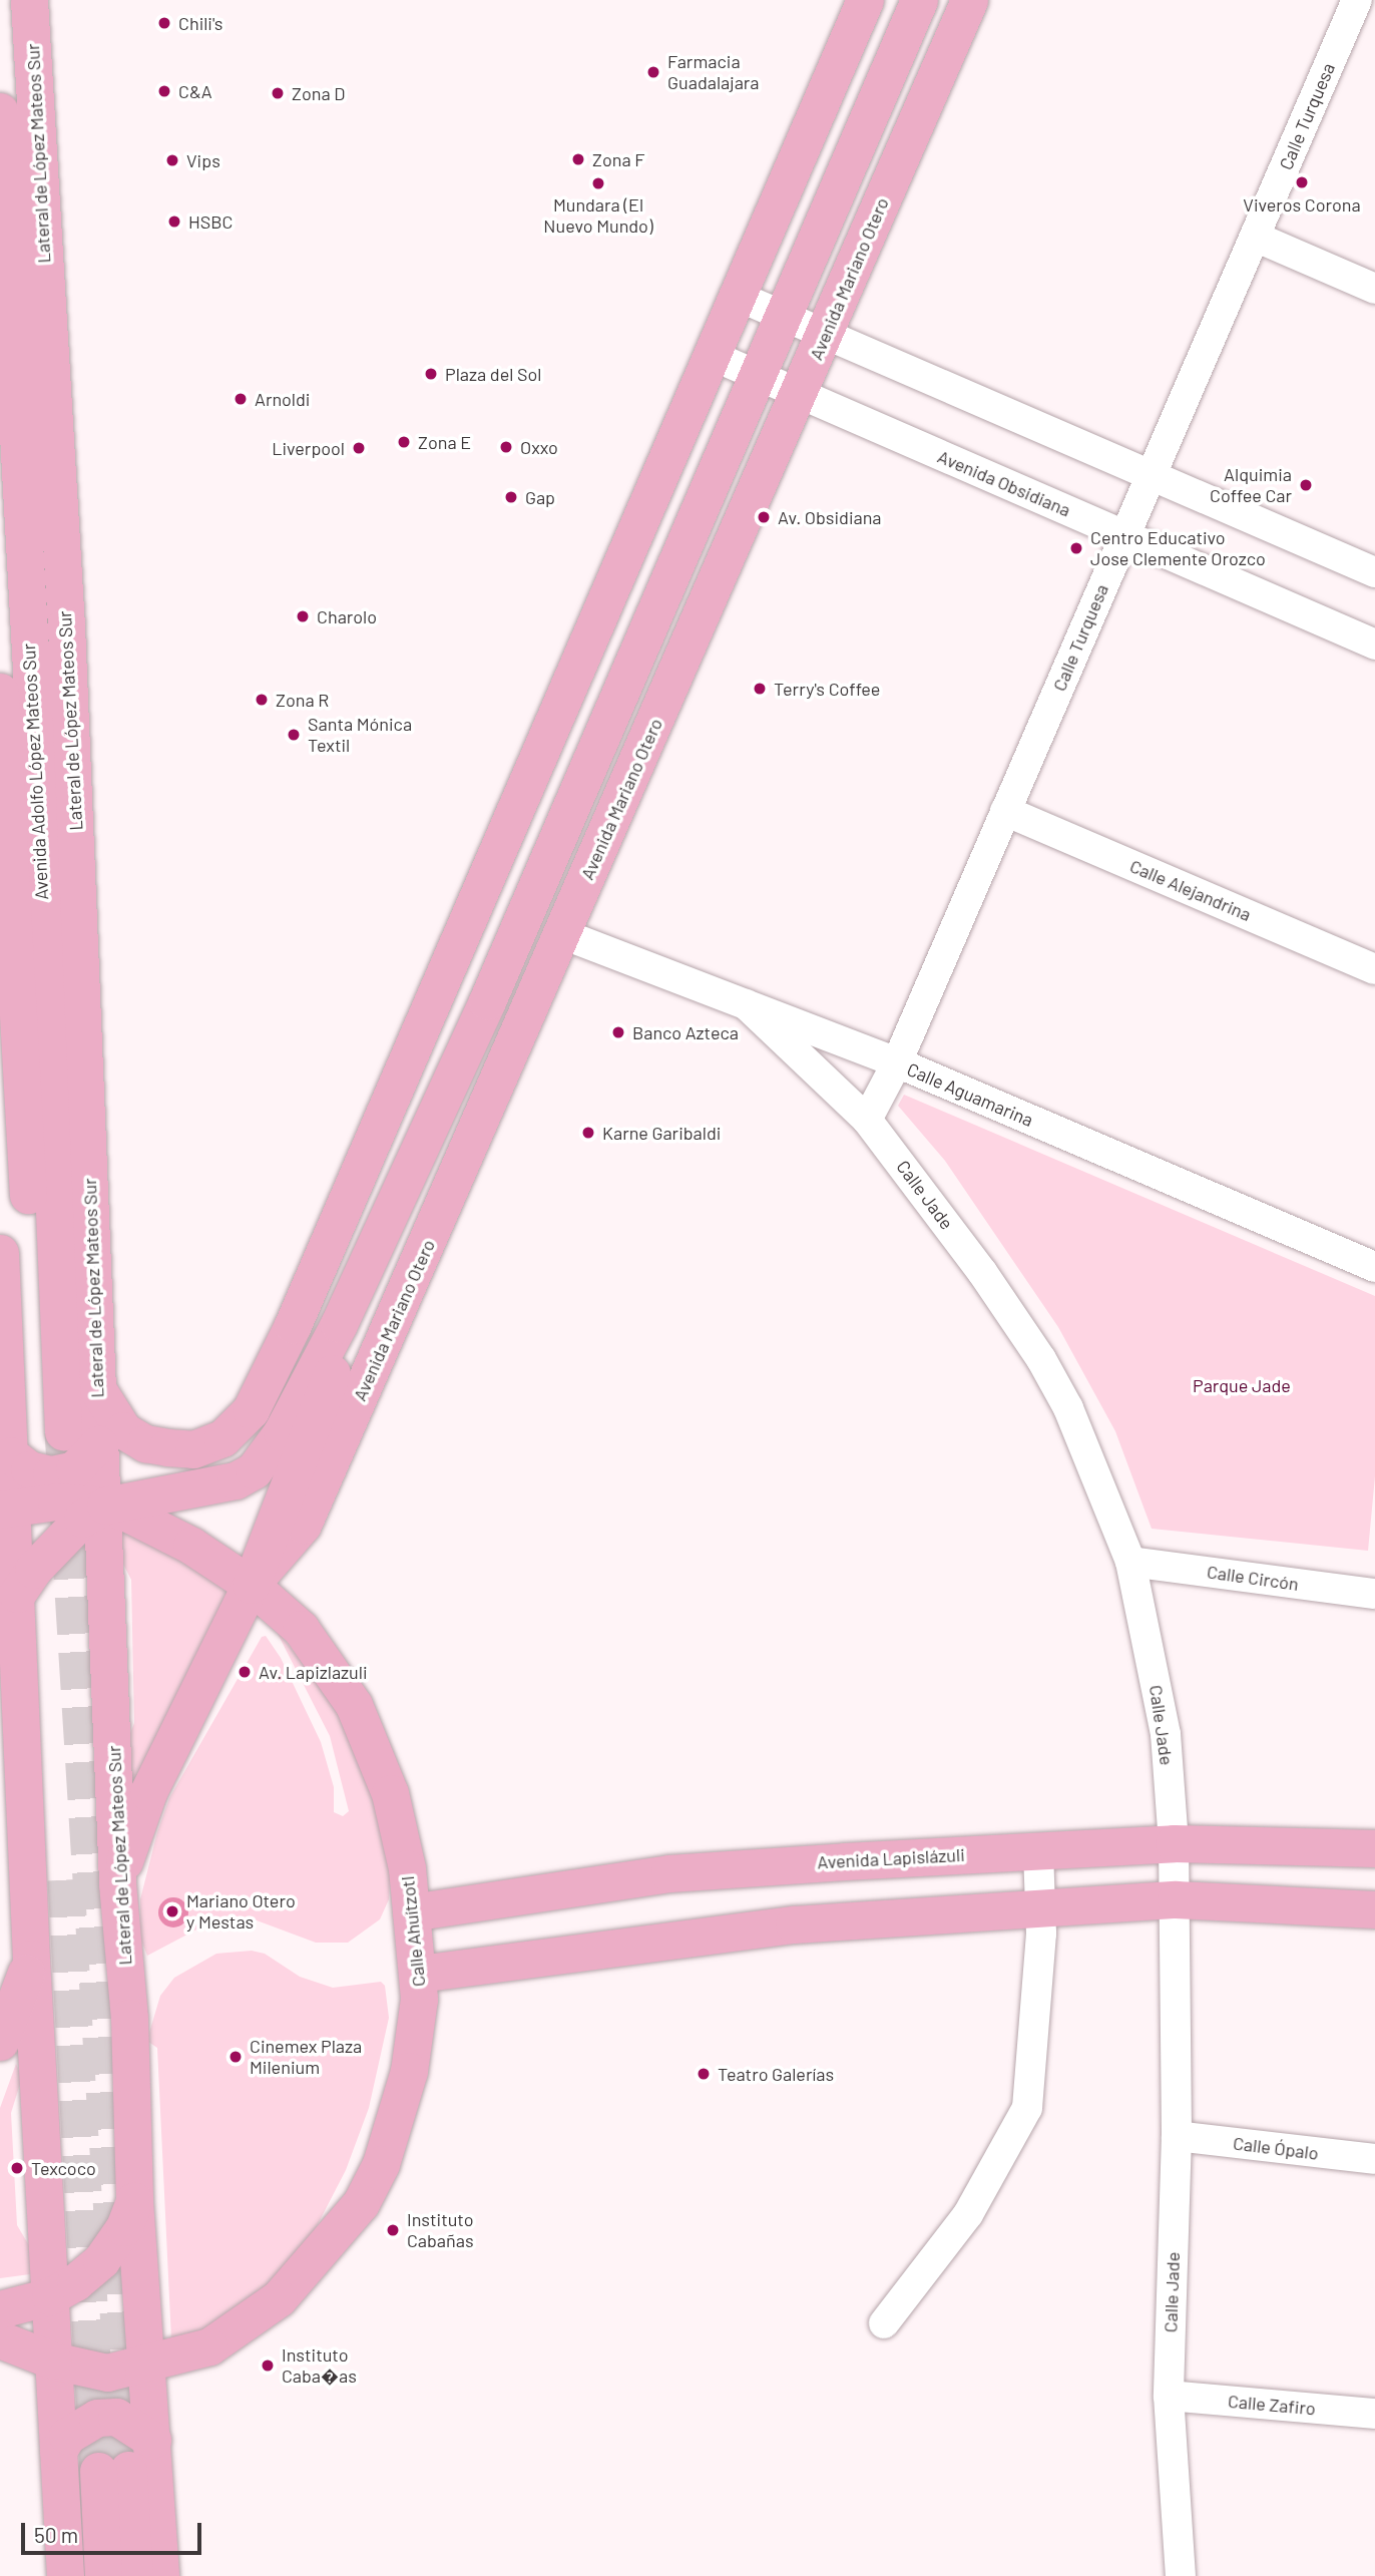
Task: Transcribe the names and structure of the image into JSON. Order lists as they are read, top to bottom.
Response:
{
  "streets": {
    "main road": [
      "Lateral de López Mateos Sur",
      "Avenida Mariano Otero",
      "Avenida Adolfo López Mateos Sur",
      "Avenida Lapislázuli",
      "Calle Ahuítzotl"
    ],
    "street": [
      "Calle Turquesa",
      "Avenida Obsidiana",
      "Calle Alejandrina",
      "Calle Aguamarina",
      "Calle Jade",
      "Calle Circón",
      "Calle Ópalo",
      "Calle Zafiro"
    ]
  },
  "crossings": [
    ["Calle Turquesa", "Avenida Obsidiana"],
    ["Calle Turquesa", "Calle Alejandrina"],
    ["Calle Turquesa", "Calle Aguamarina"],
    ["Calle Turquesa", "Calle Jade"],
    ["Lateral de López Mateos Sur", "Avenida Mariano Otero"],
    ["Lateral de López Mateos Sur", "Calle Ahuítzotl"],
    ["Avenida Mariano Otero", "Avenida Obsidiana"],
    ["Avenida Mariano Otero", "Calle Aguamarina"],
    ["Avenida Mariano Otero", "Calle Ahuítzotl"],
    ["Calle Aguamarina", "Calle Jade"],
    ["Calle Jade", "Calle Circón"],
    ["Calle Jade", "Avenida Lapislázuli"],
    ["Calle Jade", "Calle Ópalo"],
    ["Calle Jade", "Calle Zafiro"],
    ["Avenida Lapislázuli", "Calle Ahuítzotl"]
  ],
  "parks": ["Parque Jade"],
  "places": [
    "Chili's",
    "Farmacia Guadalajara",
    "C&A",
    "Zona D",
    "Zona F",
    "Vips",
    "Viveros Corona",
    "Mundara (El Nuevo Mundo)",
    "HSBC",
    "Plaza del Sol",
    "Arnoldi",
    "Zona E",
    "Oxxo",
    "Liverpool",
    "Alquimia Coffee Car",
    "Gap",
    "Av. Obsidiana",
    "Centro Educativo Jose Clemente Orozco",
    "Charolo",
    "Terry's Coffee",
    "Zona R",
    "Santa Mónica Textil",
    "Banco Azteca",
    "Karne Garibaldi",
    "Av. Lapizlazuli",
    "Mariano Otero y Mestas",
    "Cinemex Plaza Milenium",
    "Teatro Galerías",
    "Texcoco",
    "Instituto Cabañas",
    "Instituto Caba�as"
  ],
  "scale_bar": "50 m"
}
